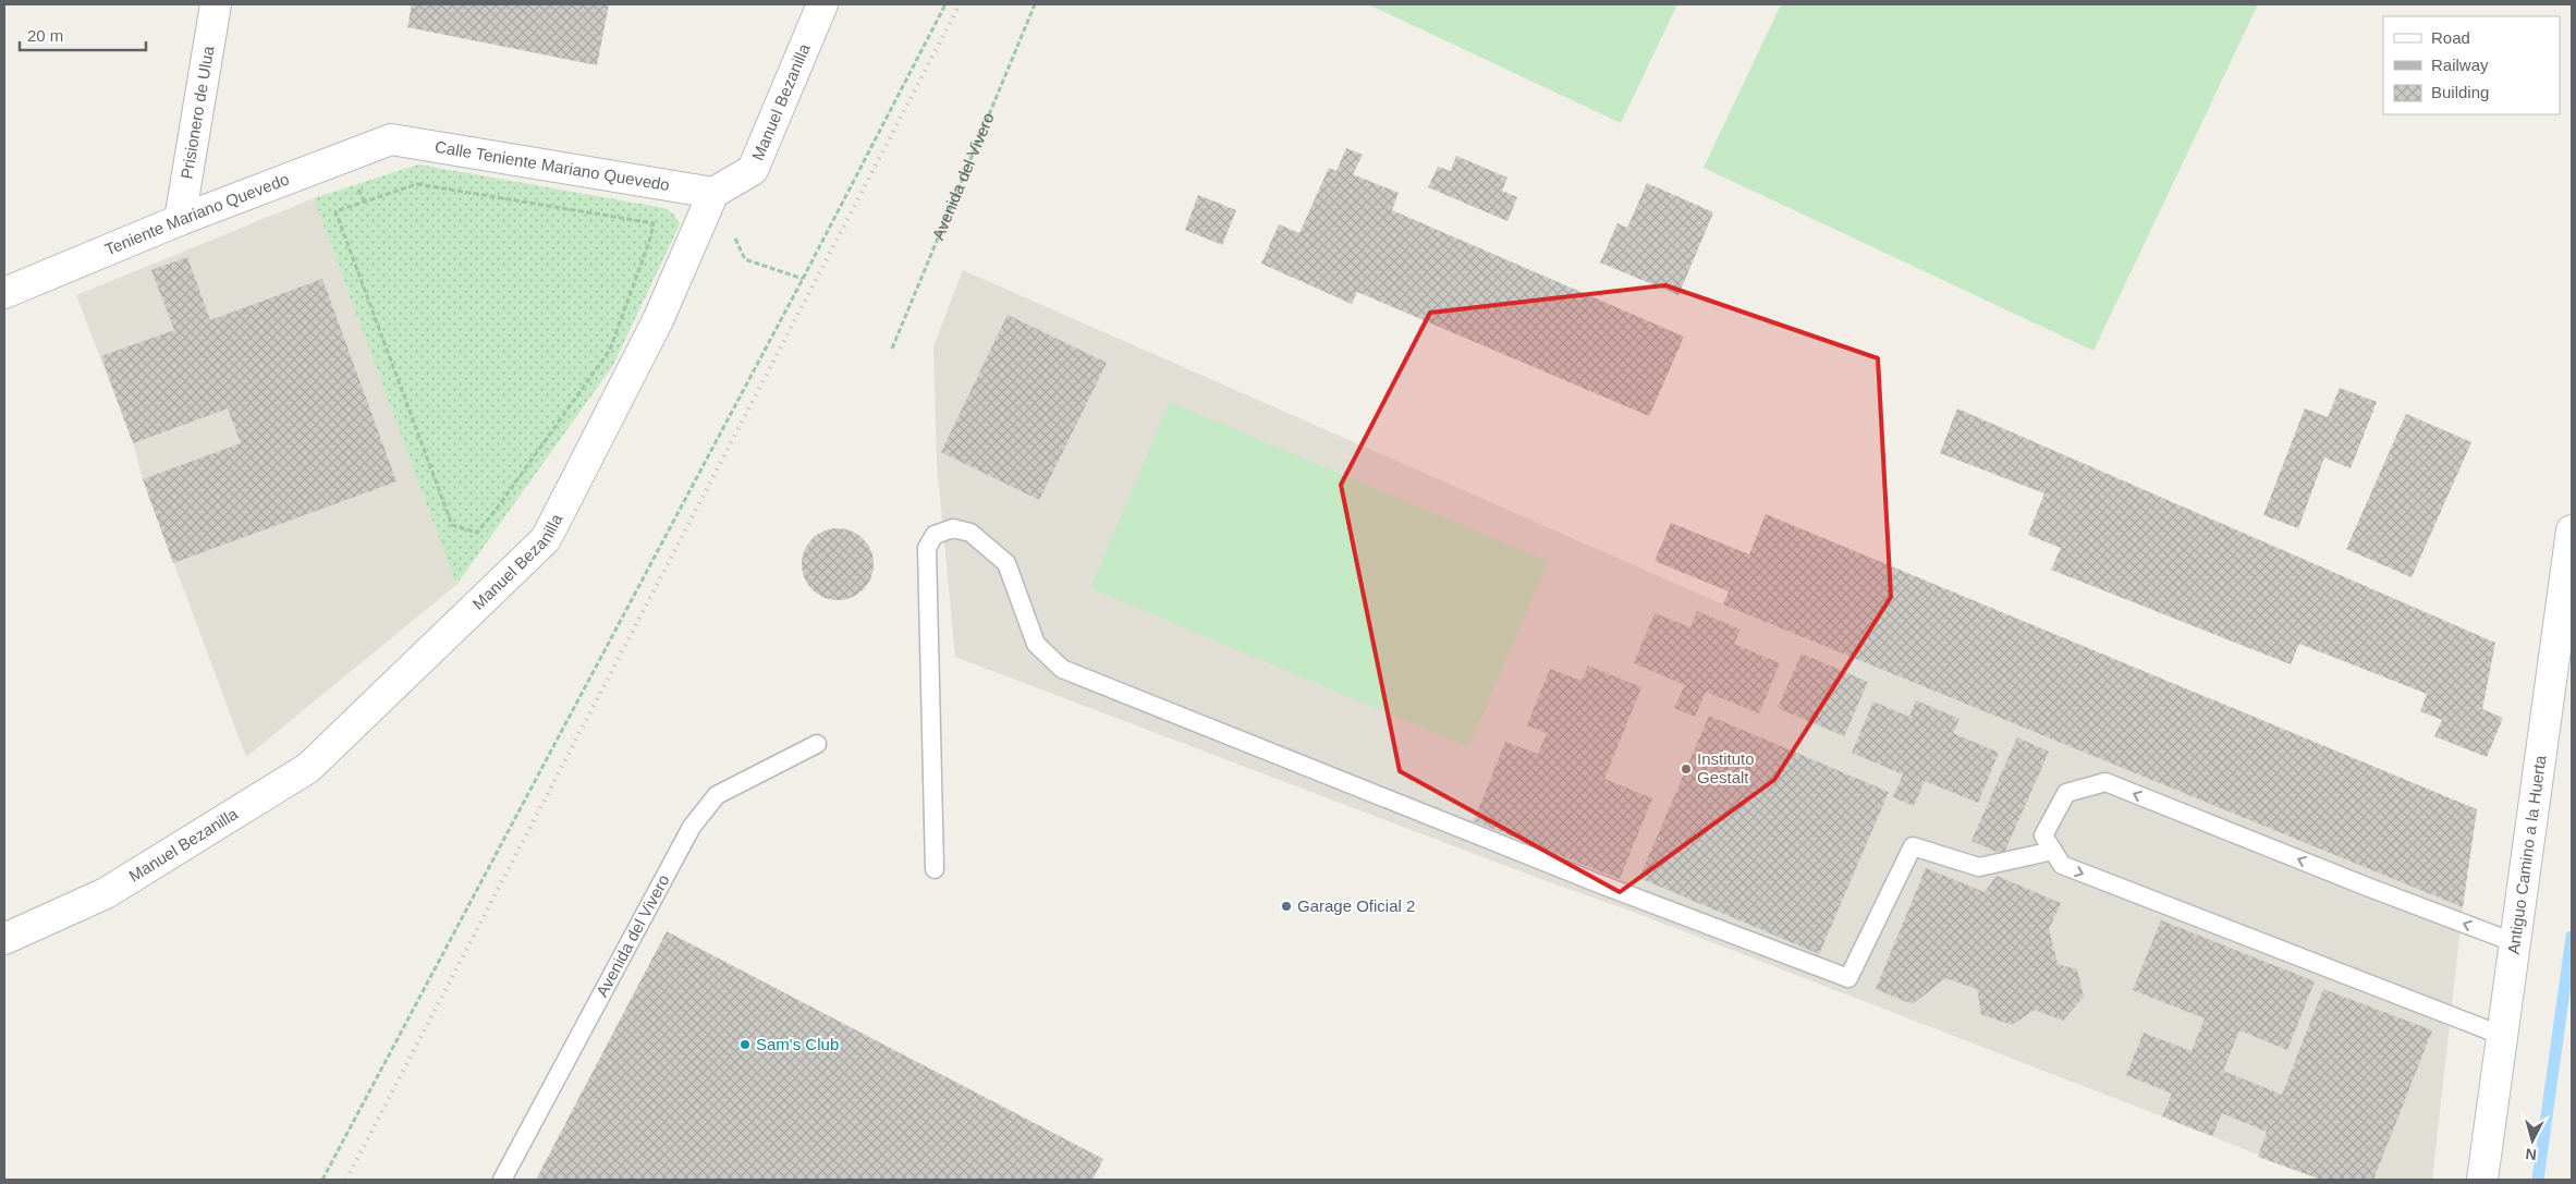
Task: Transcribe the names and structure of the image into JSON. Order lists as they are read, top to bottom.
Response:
{
  "streets": {
    "street": [
      "Manuel Bezanilla",
      "Prisionero de Ulua",
      "Calle Teniente Mariano Quevedo",
      "Teniente Mariano Quevedo",
      "Antiguo Camino a la Huerta"
    ],
    "lane": ["Avenida del Vivero"]
  },
  "crossings": [
    ["Manuel Bezanilla", "Calle Teniente Mariano Quevedo"],
    ["Prisionero de Ulua", "Teniente Mariano Quevedo"],
    ["Calle Teniente Mariano Quevedo", "Teniente Mariano Quevedo"]
  ],
  "places": ["Instituto Gestalt", "Garage Oficial 2", "Sam's Club"],
  "legend": ["Road", "Railway", "Building"],
  "scale_bar": "20 m",
  "north": "bottom"
}
